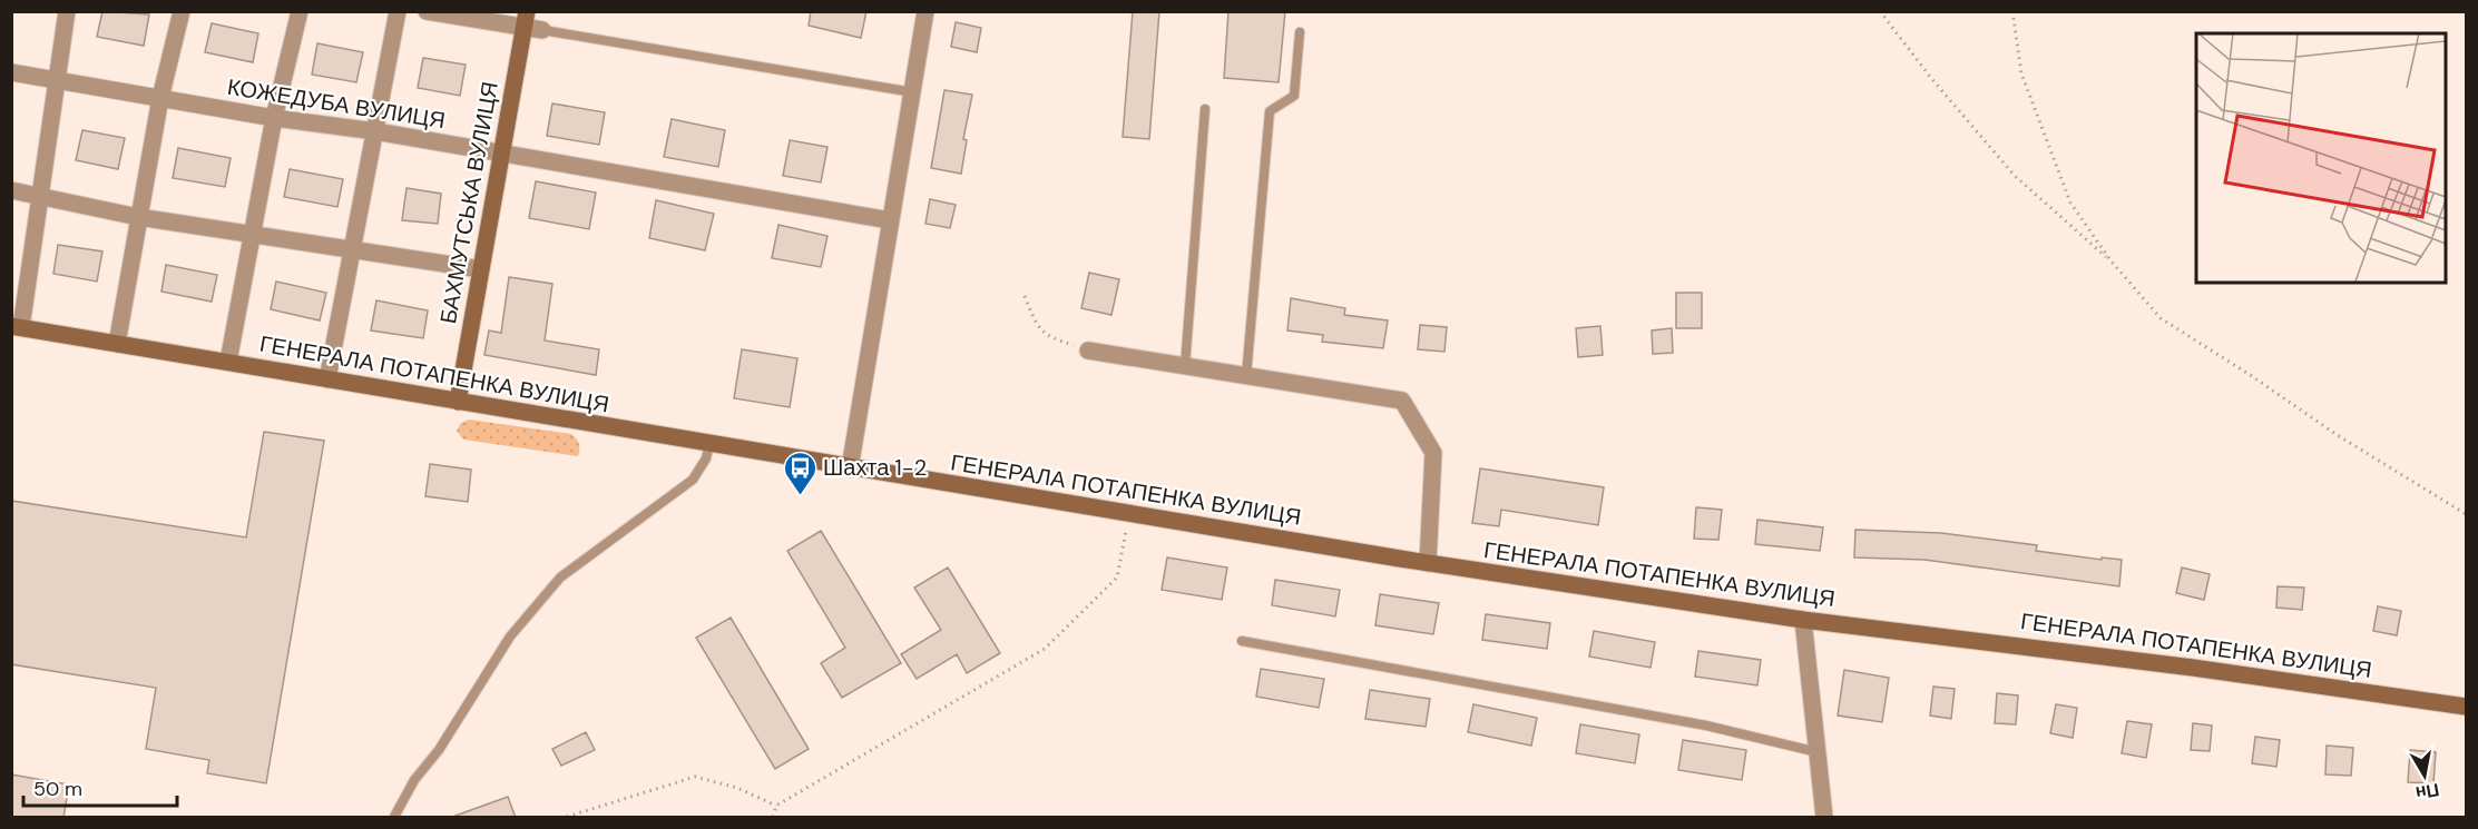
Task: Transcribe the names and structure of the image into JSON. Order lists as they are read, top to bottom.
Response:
{
  "streets": {
    "main road": ["БАХМУТСЬКА ВУЛИЦЯ", "ГЕНЕРАЛА ПОТАПЕНКА ВУЛИЦЯ"],
    "street": ["КОЖЕДУБА ВУЛИЦЯ"]
  },
  "crossings": [
    ["КОЖЕДУБА ВУЛИЦЯ", "БАХМУТСЬКА ВУЛИЦЯ"],
    ["БАХМУТСЬКА ВУЛИЦЯ", "ГЕНЕРАЛА ПОТАПЕНКА ВУЛИЦЯ"]
  ],
  "places": {
    "bus stop": ["Шахта 1-2"]
  },
  "scale_bar": "50 m",
  "north": "bottom"
}
